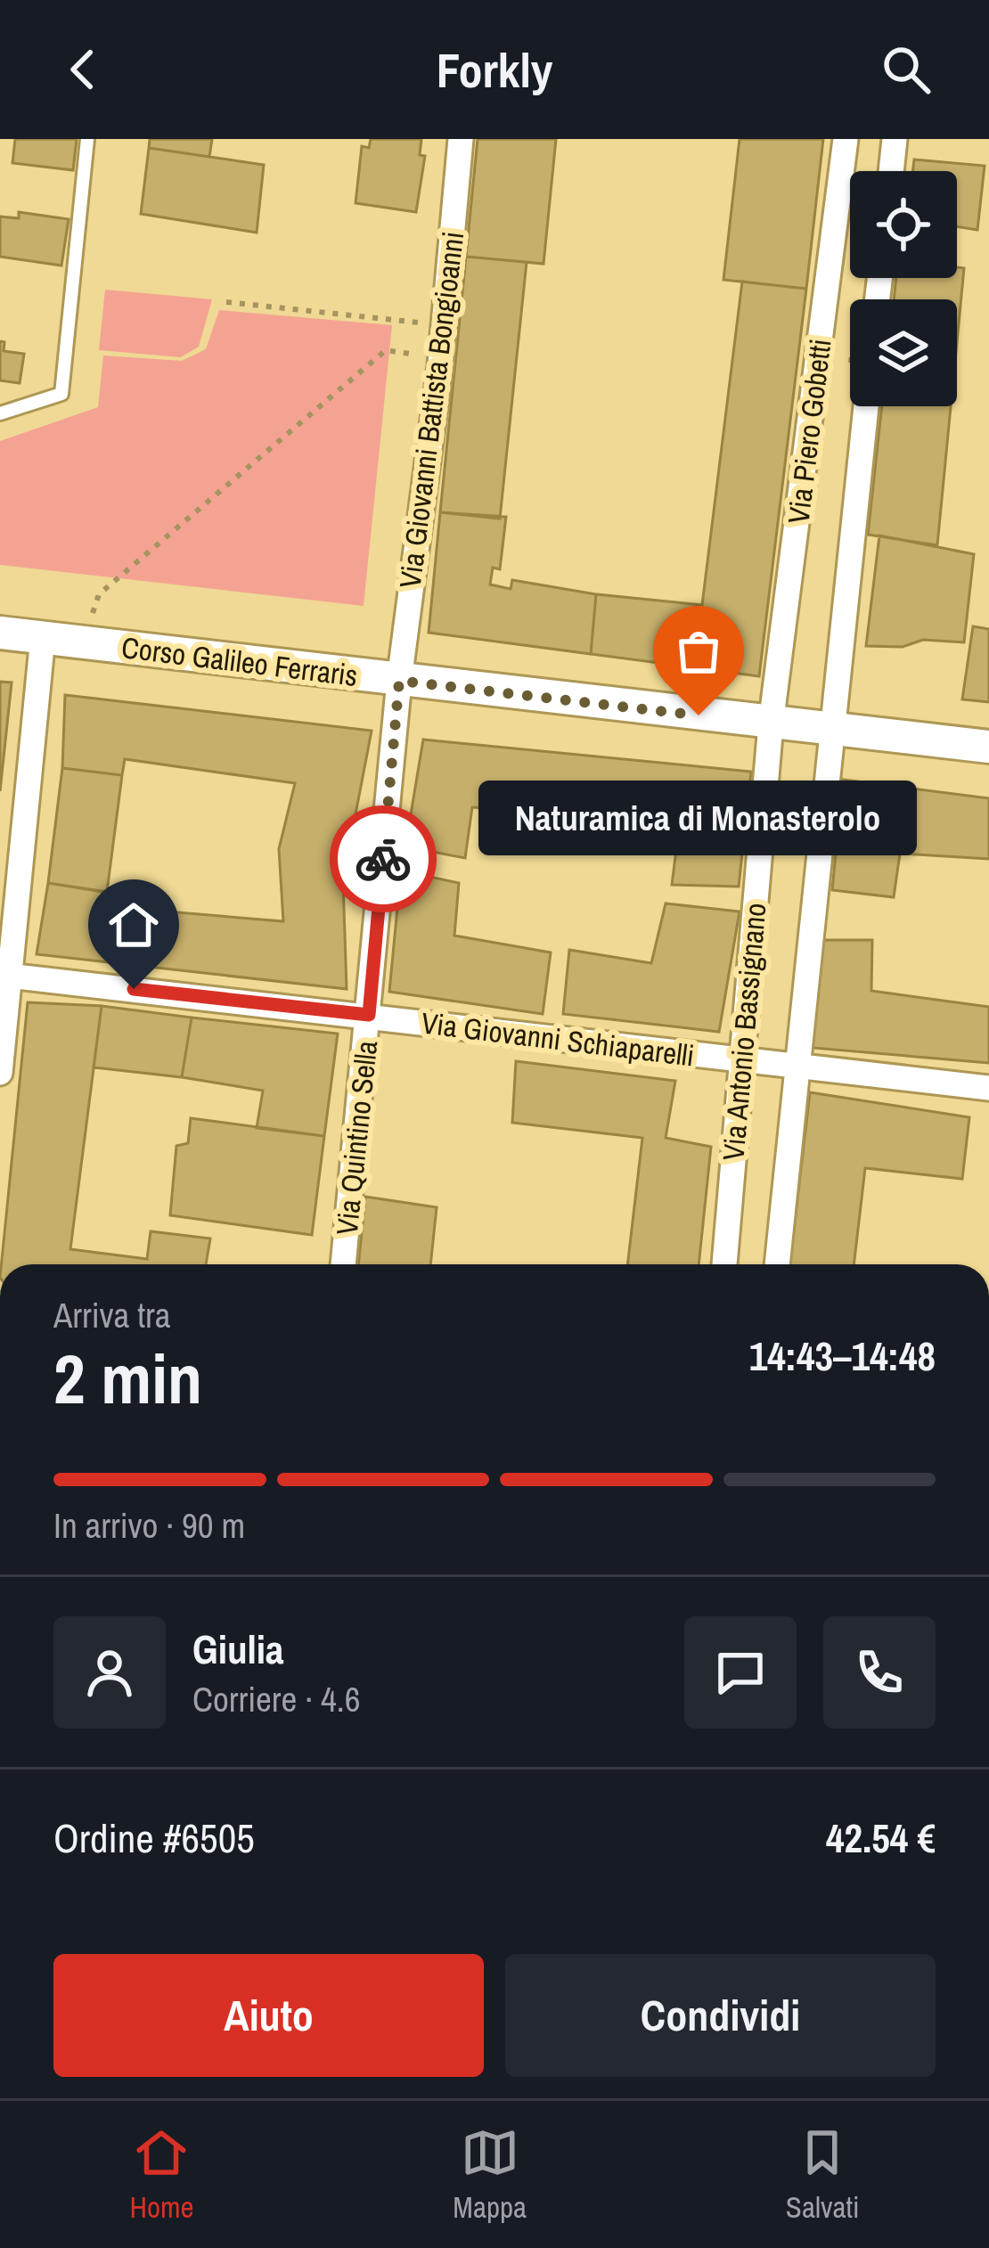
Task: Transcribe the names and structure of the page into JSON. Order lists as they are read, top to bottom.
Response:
{
  "streets": {
    "street": [
      "Via Giovanni Battista Bongioanni",
      "Via Piero Gobetti",
      "Corso Galileo Ferraris",
      "Via Antonio Bassignano",
      "Via Giovanni Schiaparelli",
      "Via Quintino Sella"
    ]
  },
  "crossings": [
    ["Via Giovanni Battista Bongioanni", "Corso Galileo Ferraris"],
    ["Via Giovanni Battista Bongioanni", "Via Quintino Sella"],
    ["Via Piero Gobetti", "Corso Galileo Ferraris"],
    ["Via Piero Gobetti", "Via Antonio Bassignano"],
    ["Corso Galileo Ferraris", "Via Antonio Bassignano"],
    ["Corso Galileo Ferraris", "Via Quintino Sella"],
    ["Via Antonio Bassignano", "Via Giovanni Schiaparelli"],
    ["Via Giovanni Schiaparelli", "Via Quintino Sella"]
  ],
  "places": ["Naturamica di Monasterolo"],
  "page": {
    "header": "Forkly",
    "bubble": "Naturamica di Monasterolo",
    "heading": ["2 min", "Arriva tra", "14:43–14:48"],
    "panel": [
      "Giulia",
      "Corriere · 4.6",
      "Ordine #6505",
      "42.54 €"
    ],
    "bar": "In arrivo · 90 m",
    "buttons": ["Aiuto", "Condividi"],
    "tabs": ["Home", "Mappa", "Salvati"]
  }
}
